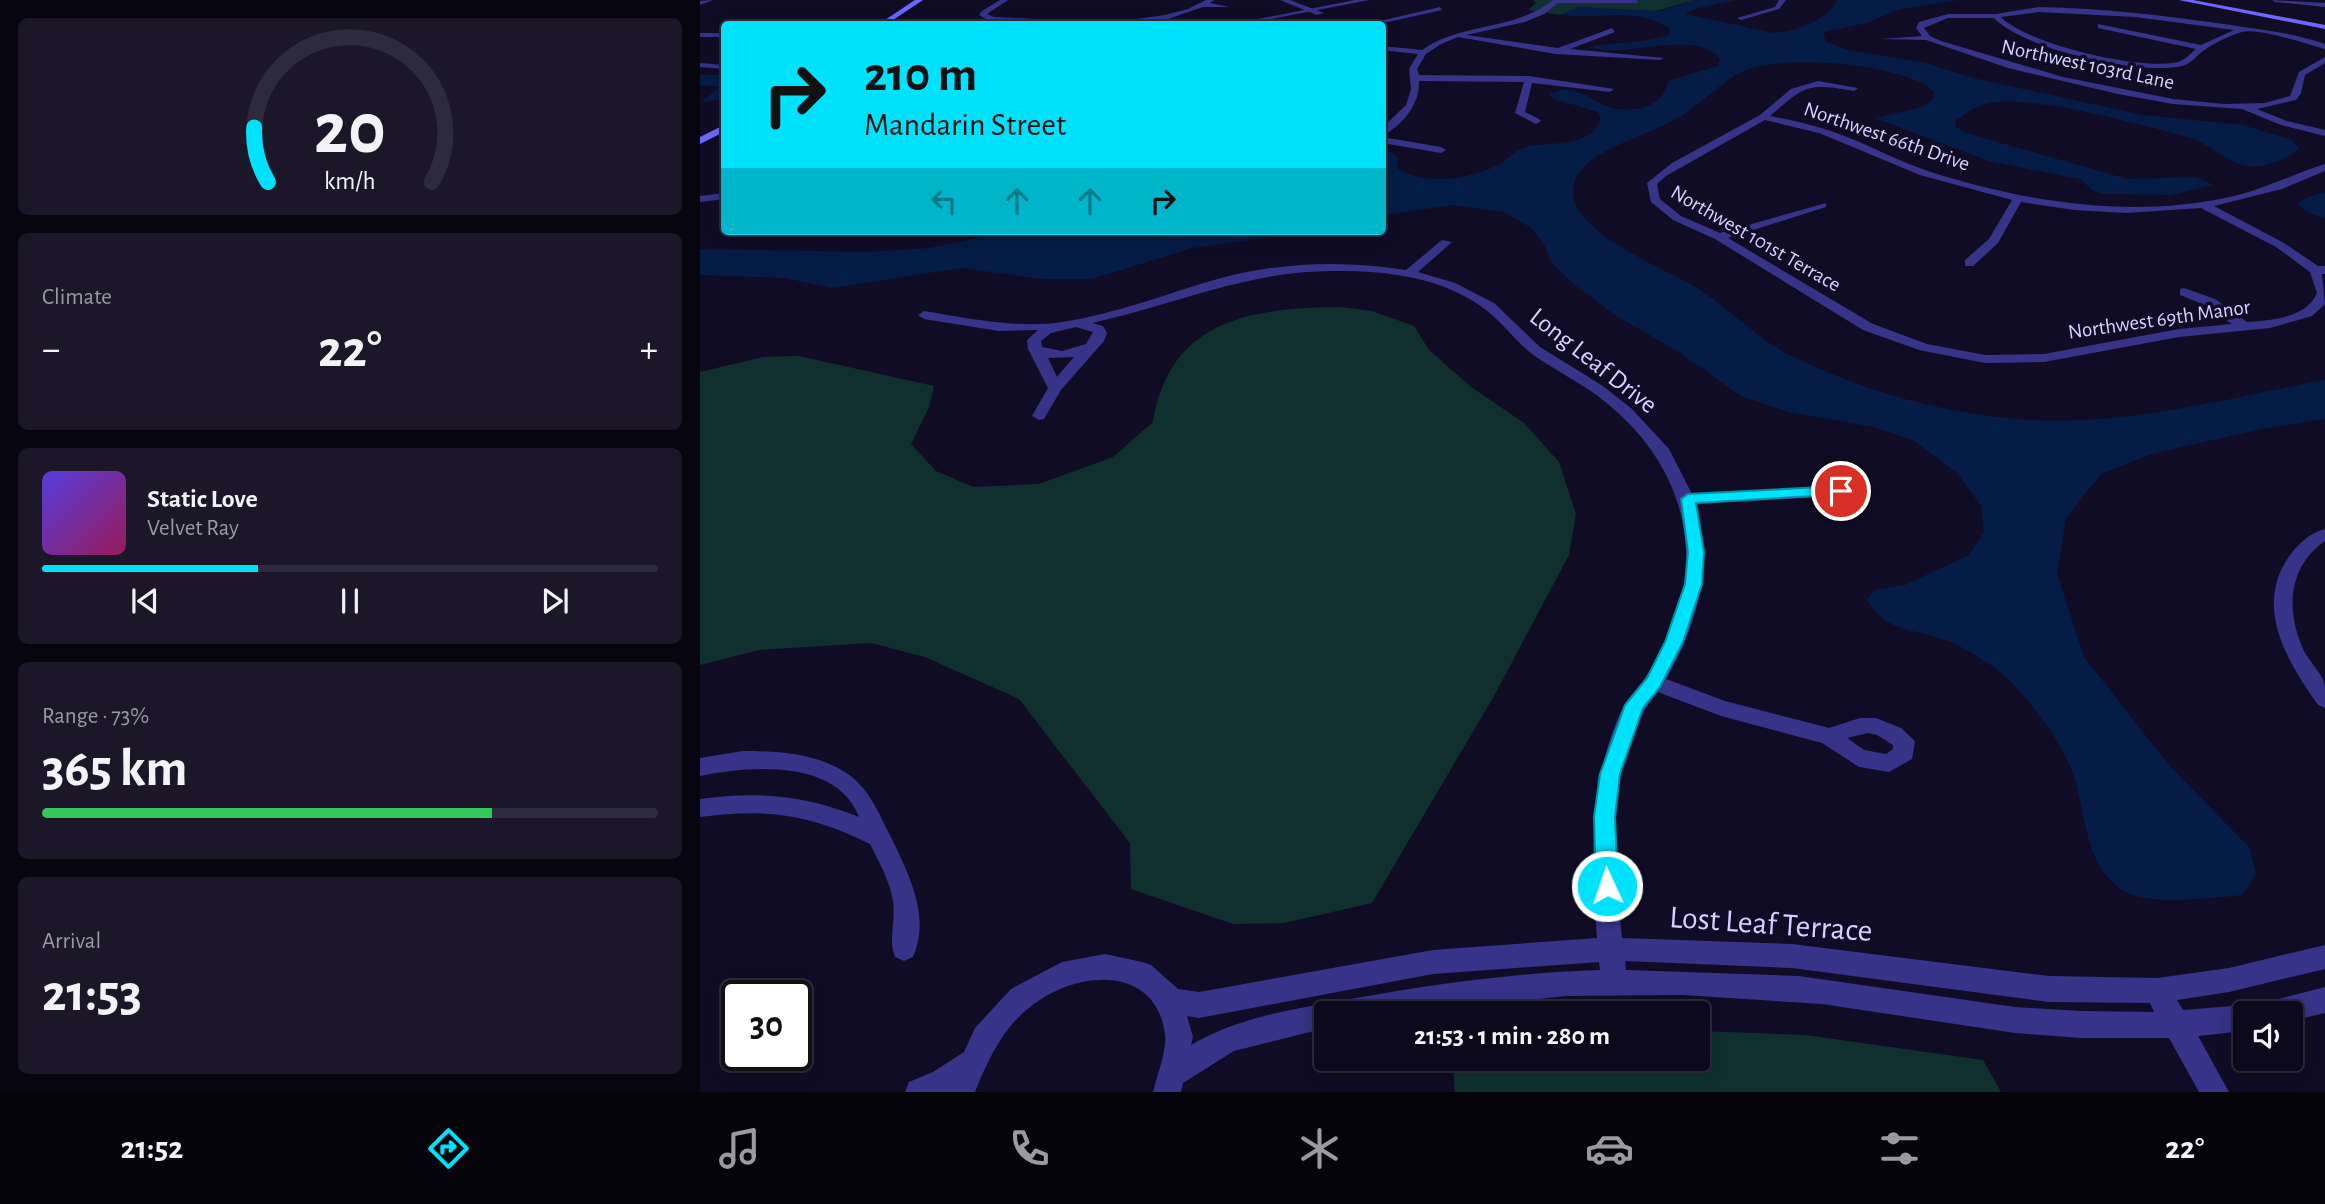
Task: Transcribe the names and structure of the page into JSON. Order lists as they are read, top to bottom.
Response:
{
  "streets": {
    "street": [
      "Northwest 103rd Lane",
      "Northwest 66th Drive",
      "Northwest 101st Terrace",
      "Northwest 69th Manor",
      "Long Leaf Drive",
      "Lost Leaf Terrace"
    ]
  },
  "crossings": [
    ["Northwest 66th Drive", "Northwest 101st Terrace"],
    ["Northwest 101st Terrace", "Northwest 69th Manor"],
    ["Long Leaf Drive", "Lost Leaf Terrace"]
  ],
  "page": {
    "turn": ["210 m", "Mandarin Street"],
    "tile": [
      "Climate",
      ["Range · 73%", "365 km"],
      ["Arrival", "21:53"]
    ],
    "heat": ["−", "22°", "+"],
    "song": ["Static Love", "Velvet Ray"],
    "limit": "30",
    "trip": "21:53 · 1 min · 280 m",
    "tabs": ["21:52", "22°"],
    "gauge": ["20", "km/h"]
  }
}
